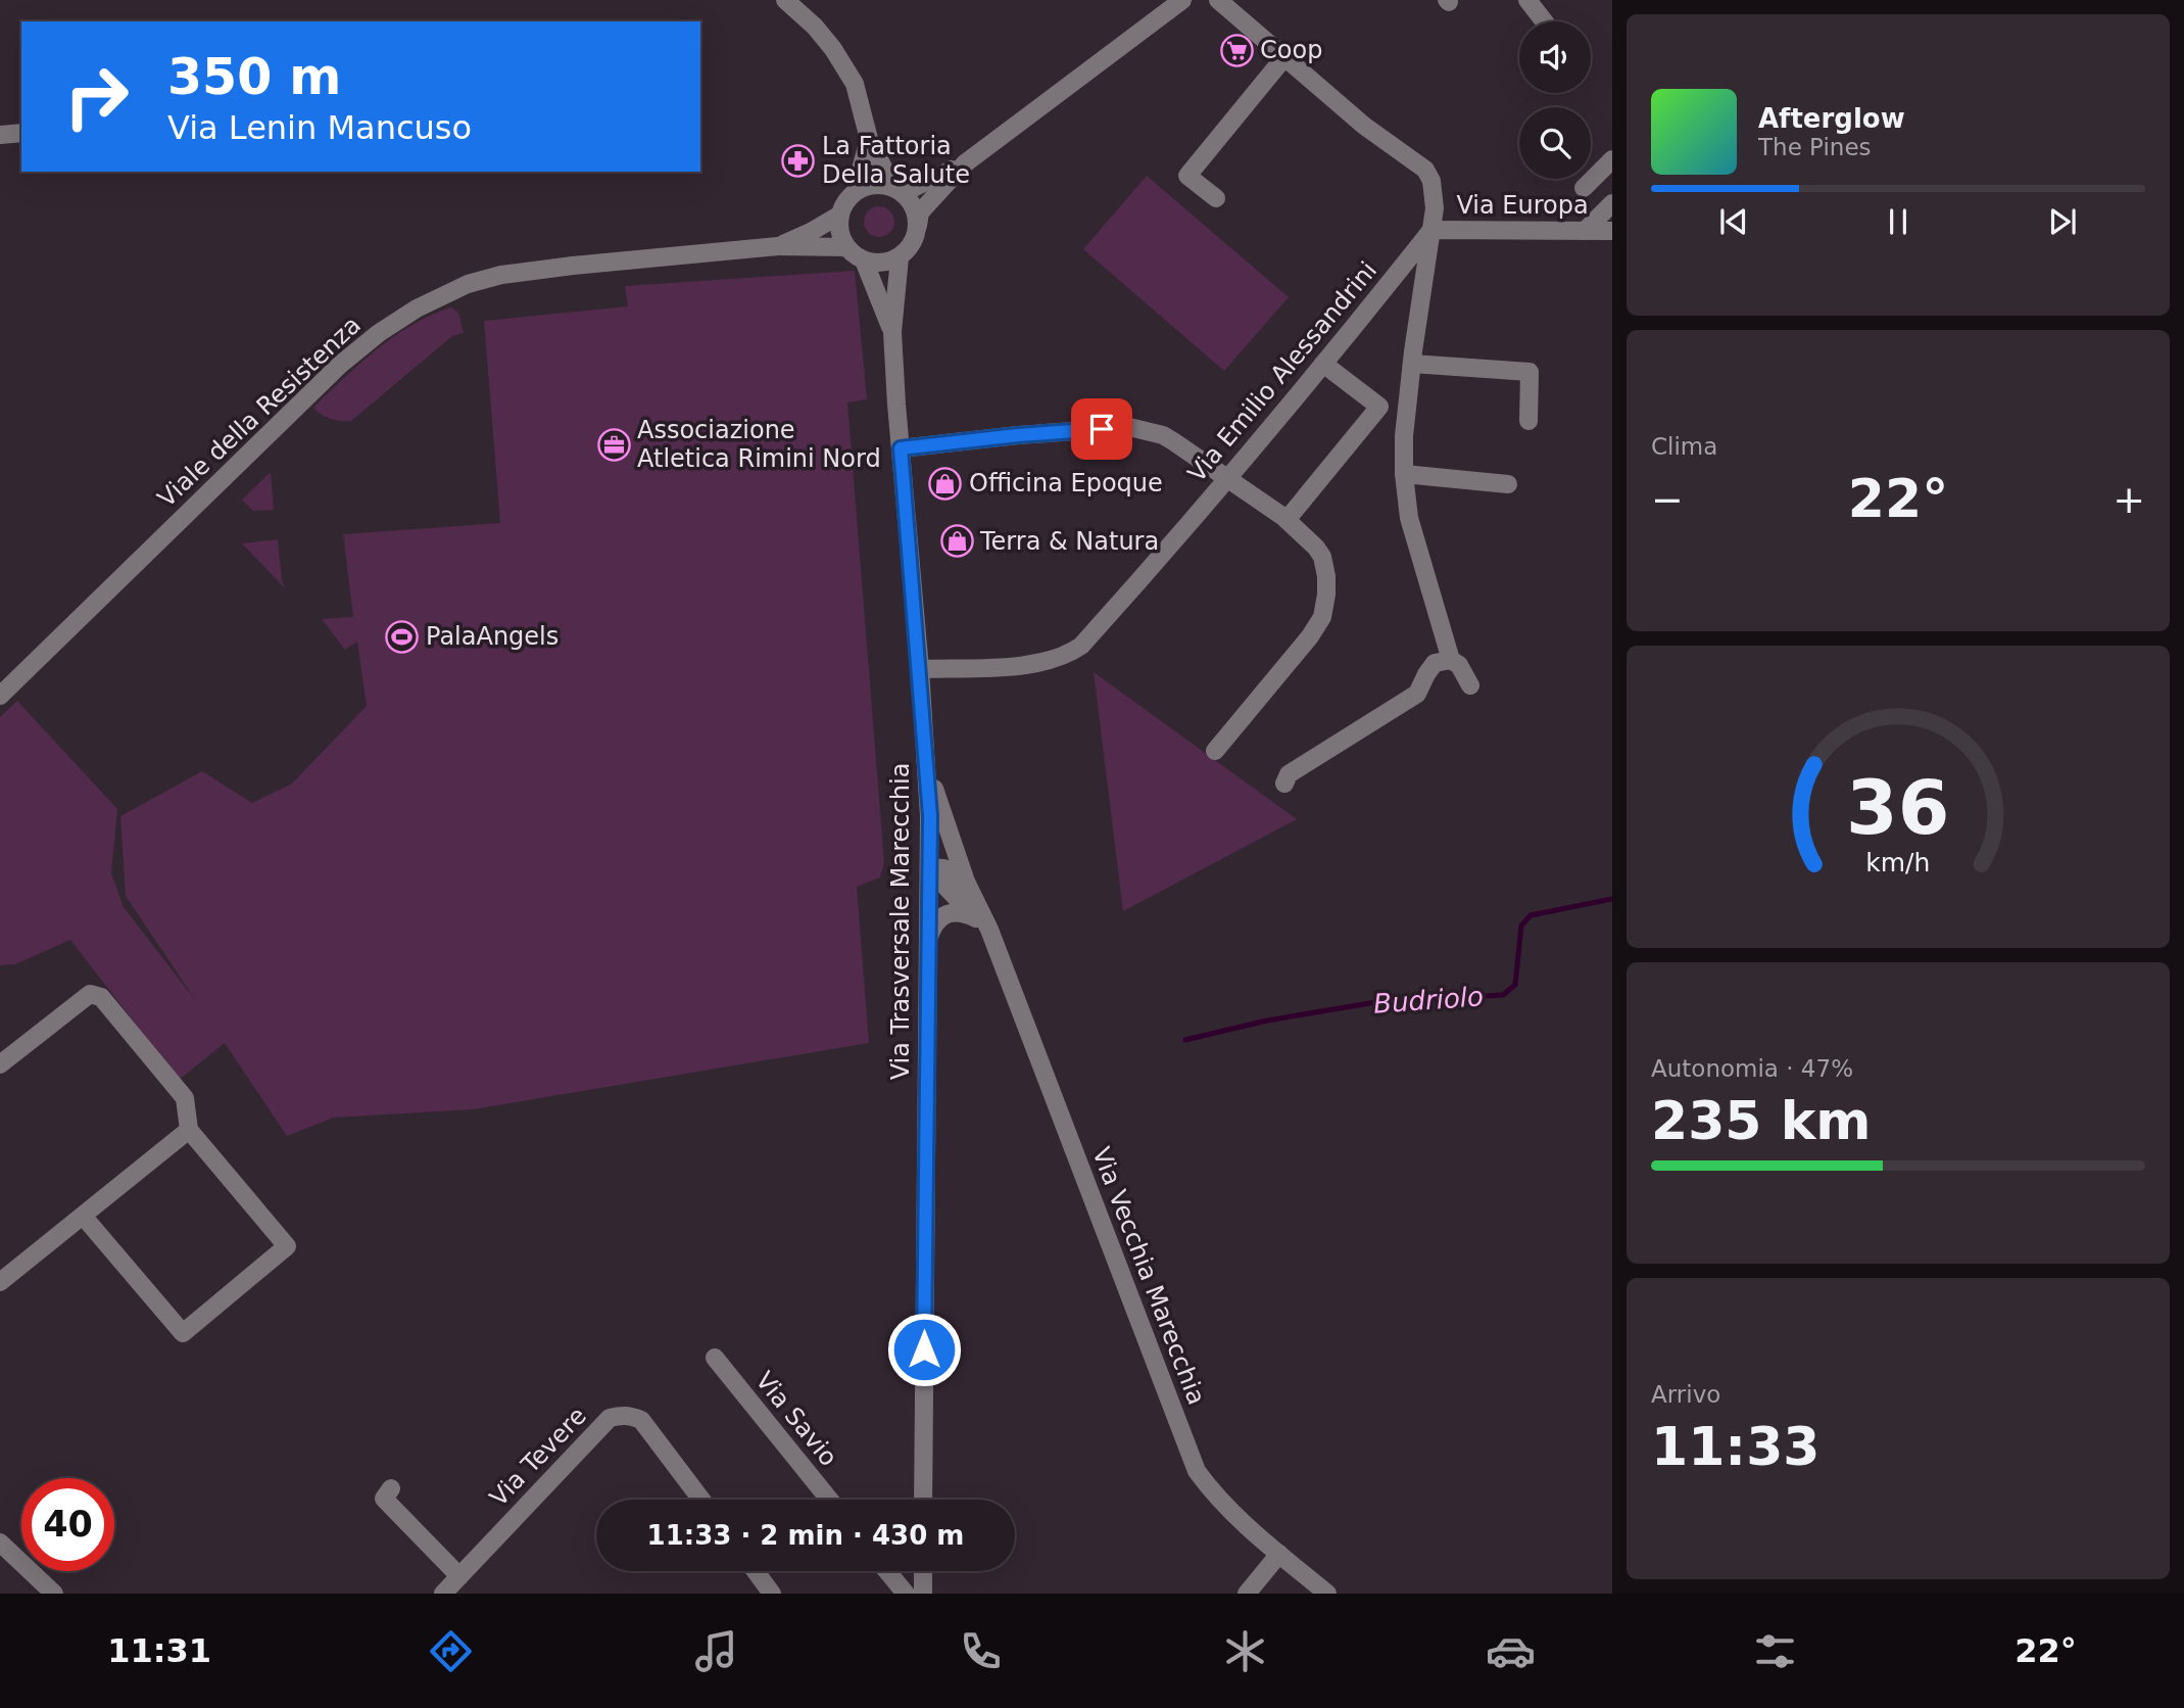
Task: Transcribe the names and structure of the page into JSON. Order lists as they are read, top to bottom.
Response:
{
  "streets": {
    "street": [
      "Via Europa",
      "Via Emilio Alessandrini",
      "Viale della Resistenza",
      "Via Trasversale Marecchia",
      "Via Vecchia Marecchia",
      "Via Savio",
      "Via Tevere"
    ]
  },
  "crossings": [
    ["Via Europa", "Via Emilio Alessandrini"],
    ["Via Emilio Alessandrini", "Via Trasversale Marecchia"],
    ["Viale della Resistenza", "Via Trasversale Marecchia"],
    ["Via Trasversale Marecchia", "Via Vecchia Marecchia"]
  ],
  "water": ["Budriolo"],
  "places": {
    "supermarket": ["Coop"],
    "pharmacy": ["La Fattoria Della Salute"],
    "office": ["Associazione Atletica Rimini Nord"],
    "shop": ["Officina Epoque", "Terra & Natura"],
    "sports": ["PalaAngels"]
  },
  "page": {
    "turn": ["350 m", "Via Lenin Mancuso"],
    "song": ["Afterglow", "The Pines"],
    "tile": [
      "Clima",
      ["Autonomia · 47%", "235 km"],
      ["Arrivo", "11:33"]
    ],
    "heat": ["−", "22°", "+"],
    "limit": "40",
    "trip": "11:33 · 2 min · 430 m",
    "tabs": ["11:31", "22°"],
    "gauge": ["36", "km/h"]
  }
}
